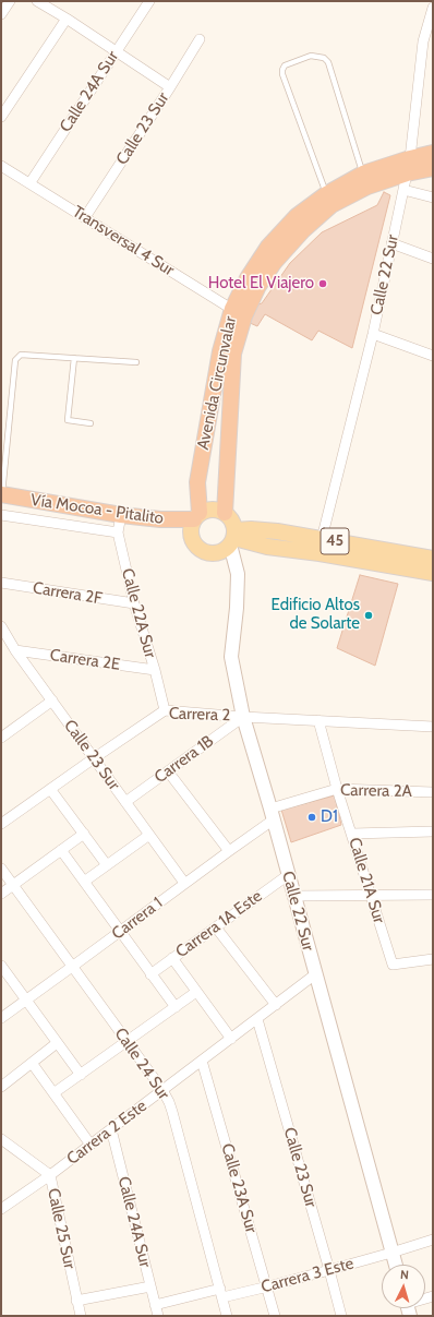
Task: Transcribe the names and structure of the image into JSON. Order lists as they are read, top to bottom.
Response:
{
  "streets": {
    "highway": ["Avenida Circunvalar", "Vía Mocoa - Pitalito"],
    "main road": ["Calle 22 Sur", "45"],
    "street": [
      "Calle 24A Sur",
      "Calle 23 Sur",
      "Transversal 4 Sur",
      "Carrera 2F",
      "Calle 22A Sur",
      "Carrera 2E",
      "Carrera 2",
      "Carrera 1B",
      "Carrera 2A",
      "Calle 21A Sur",
      "Carrera 1",
      "Carrera 1A Este",
      "Calle 24 Sur",
      "Carrera 2 Este",
      "Calle 23A Sur",
      "Calle 25 Sur",
      "Carrera 3 Este"
    ]
  },
  "crossings": [
    ["Calle 24A Sur", "Transversal 4 Sur"],
    ["Calle 24A Sur", "Carrera 2 Este"],
    ["Calle 24A Sur", "Carrera 3 Este"],
    ["Calle 23 Sur", "Transversal 4 Sur"],
    ["Calle 23 Sur", "Carrera 2E"],
    ["Calle 23 Sur", "Carrera 2"],
    ["Calle 23 Sur", "Carrera 1B"],
    ["Calle 23 Sur", "Carrera 1"],
    ["Calle 23 Sur", "Carrera 2 Este"],
    ["Calle 23 Sur", "Carrera 3 Este"],
    ["Transversal 4 Sur", "Avenida Circunvalar"],
    ["Calle 22 Sur", "Avenida Circunvalar"],
    ["Calle 22 Sur", "Vía Mocoa - Pitalito"],
    ["Calle 22 Sur", "45"],
    ["Calle 22 Sur", "Carrera 2"],
    ["Calle 22 Sur", "Carrera 1B"],
    ["Calle 22 Sur", "Carrera 2A"],
    ["Calle 22 Sur", "Carrera 1"],
    ["Calle 22 Sur", "Carrera 1A Este"],
    ["Calle 22 Sur", "Carrera 2 Este"],
    ["Calle 22 Sur", "Carrera 3 Este"],
    ["Avenida Circunvalar", "Vía Mocoa - Pitalito"],
    ["Vía Mocoa - Pitalito", "Calle 22A Sur"],
    ["Carrera 2F", "Calle 22A Sur"],
    ["Calle 22A Sur", "Carrera 2E"],
    ["Calle 22A Sur", "Carrera 2"],
    ["Carrera 2", "Carrera 1B"],
    ["Carrera 2", "Calle 21A Sur"],
    ["Carrera 2A", "Calle 21A Sur"],
    ["Carrera 2A", "Carrera 1"],
    ["Carrera 1", "Calle 24 Sur"],
    ["Calle 24 Sur", "Carrera 2 Este"],
    ["Calle 24 Sur", "Carrera 3 Este"],
    ["Carrera 2 Este", "Calle 23A Sur"],
    ["Carrera 2 Este", "Calle 25 Sur"],
    ["Calle 23A Sur", "Carrera 3 Este"]
  ],
  "places": ["Hotel El Viajero", "Edificio Altos de Solarte", "D1"],
  "north": "top"
}
